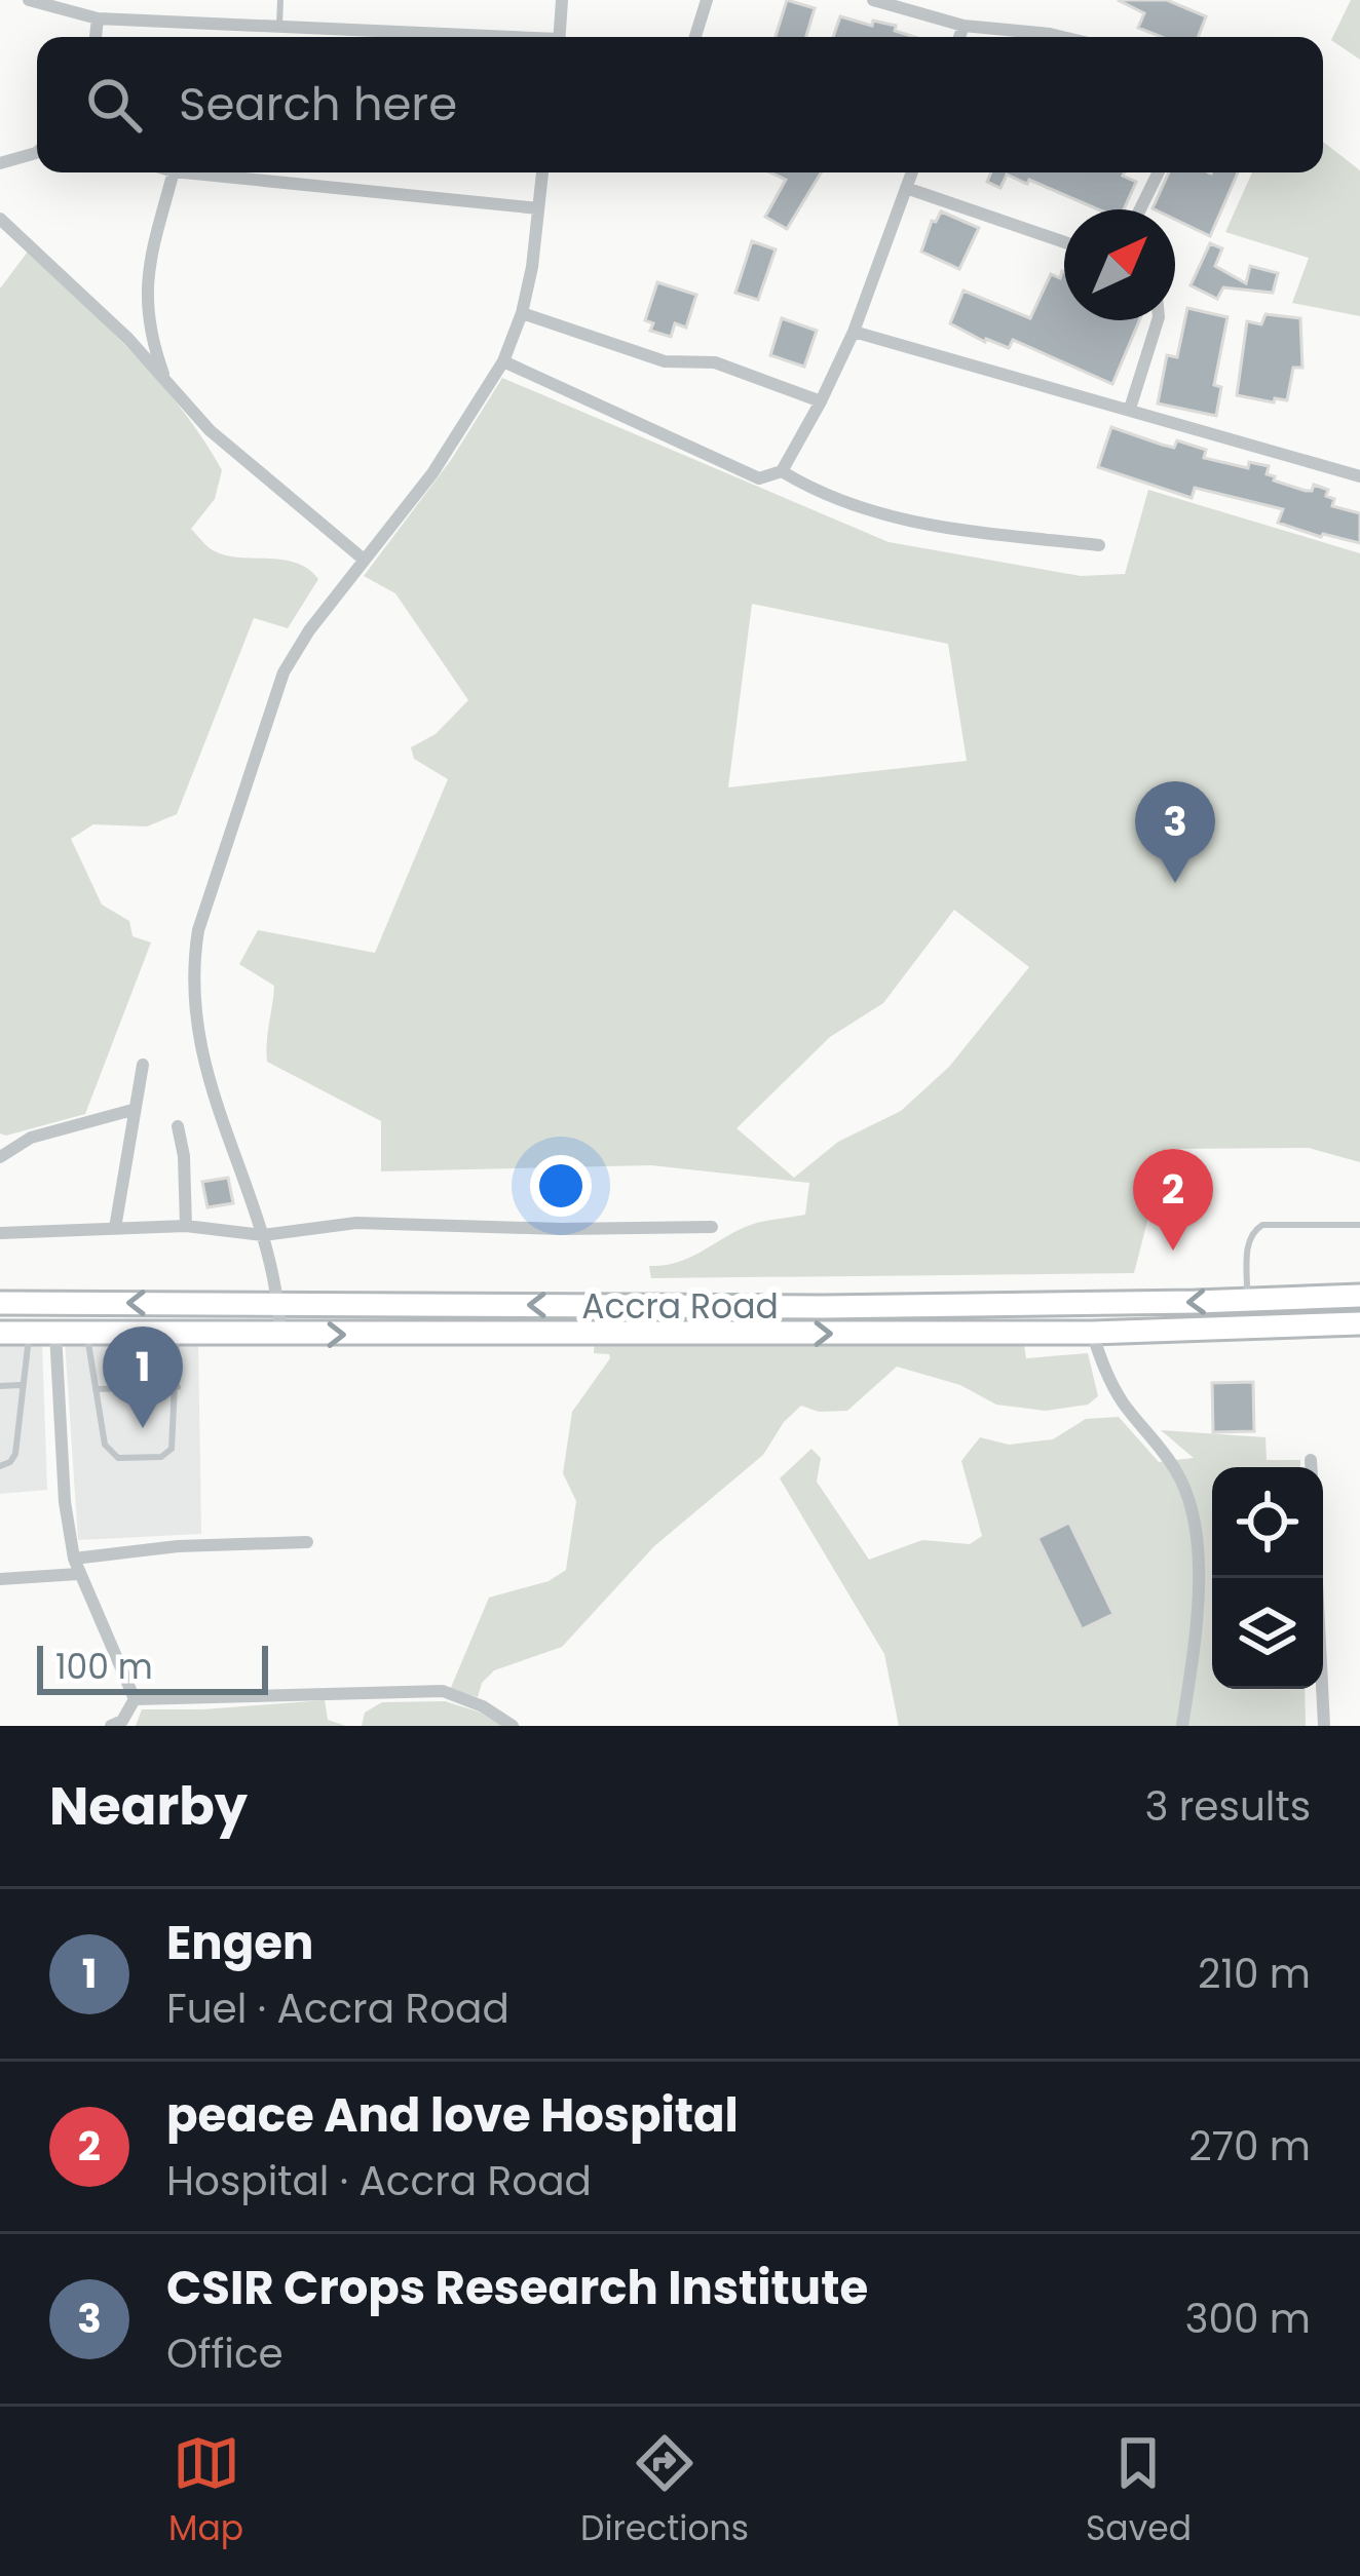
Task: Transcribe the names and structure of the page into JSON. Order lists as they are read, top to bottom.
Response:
{
  "streets": {
    "highway": ["Accra Road"]
  },
  "scale_bar": "100 m",
  "north": "top right",
  "page": {
    "search": "Search here",
    "pins": ["3", "2", "1"],
    "scale": "100 m",
    "heading": ["Nearby", "3 results"],
    "list": [
      {
        "mark": "1",
        "name": "Engen",
        "note": "Fuel · Accra Road",
        "value": "210 m"
      },
      {
        "mark": "2",
        "name": "peace And love Hospital",
        "note": "Hospital · Accra Road",
        "value": "270 m"
      },
      {
        "mark": "3",
        "name": "CSIR Crops Research Institute",
        "note": "Office",
        "value": "300 m"
      }
    ],
    "nav": ["Map", "Directions", "Saved"]
  }
}
